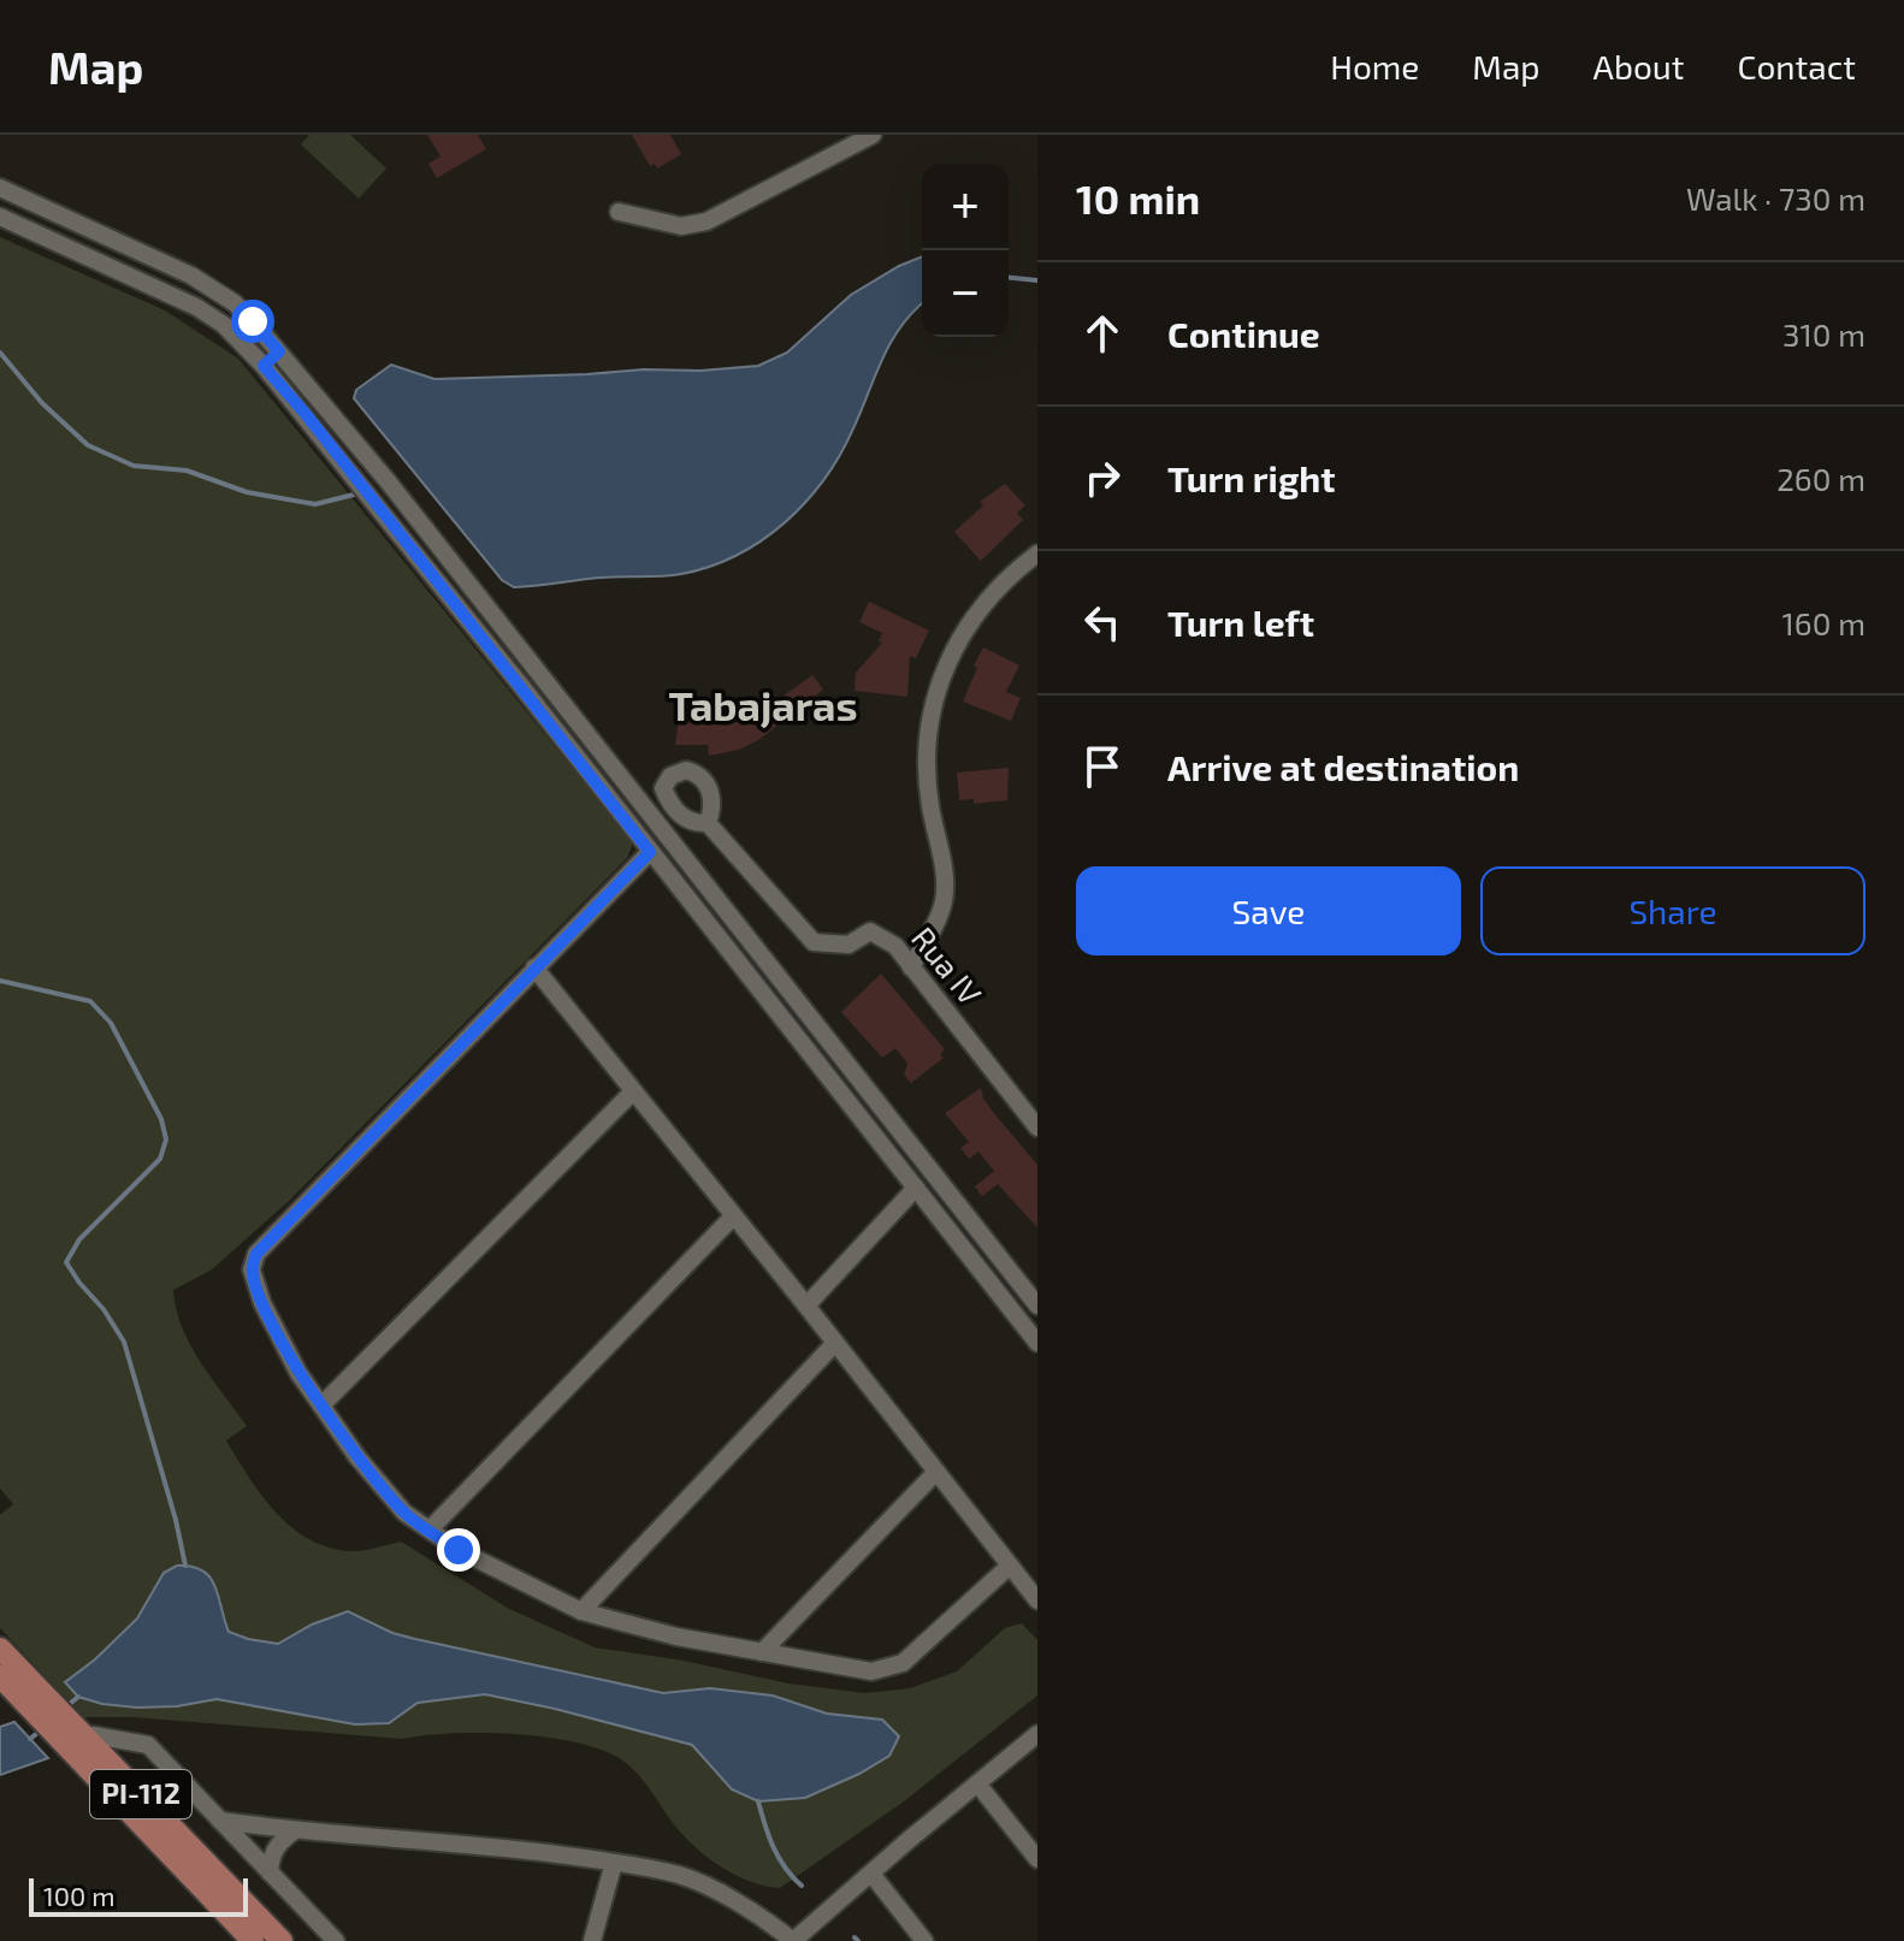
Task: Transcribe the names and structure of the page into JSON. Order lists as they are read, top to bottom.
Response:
{
  "streets": {
    "main road": ["PI-112"],
    "street": ["Rua IV"]
  },
  "districts": ["Tabajaras"],
  "scale_bar": "100 m",
  "page": {
    "header": "Map",
    "nav": [
      "Home",
      "Map",
      "About",
      "Contact"
    ],
    "heading": ["10 min", "Walk · 730 m"],
    "map_buttons": ["+", "−"],
    "list": [
      ["Continue", "310 m"],
      ["Turn right", "260 m"],
      ["Turn left", "160 m"],
      "Arrive at destination"
    ],
    "buttons": ["Save", "Share"],
    "scale": "100 m"
  }
}
